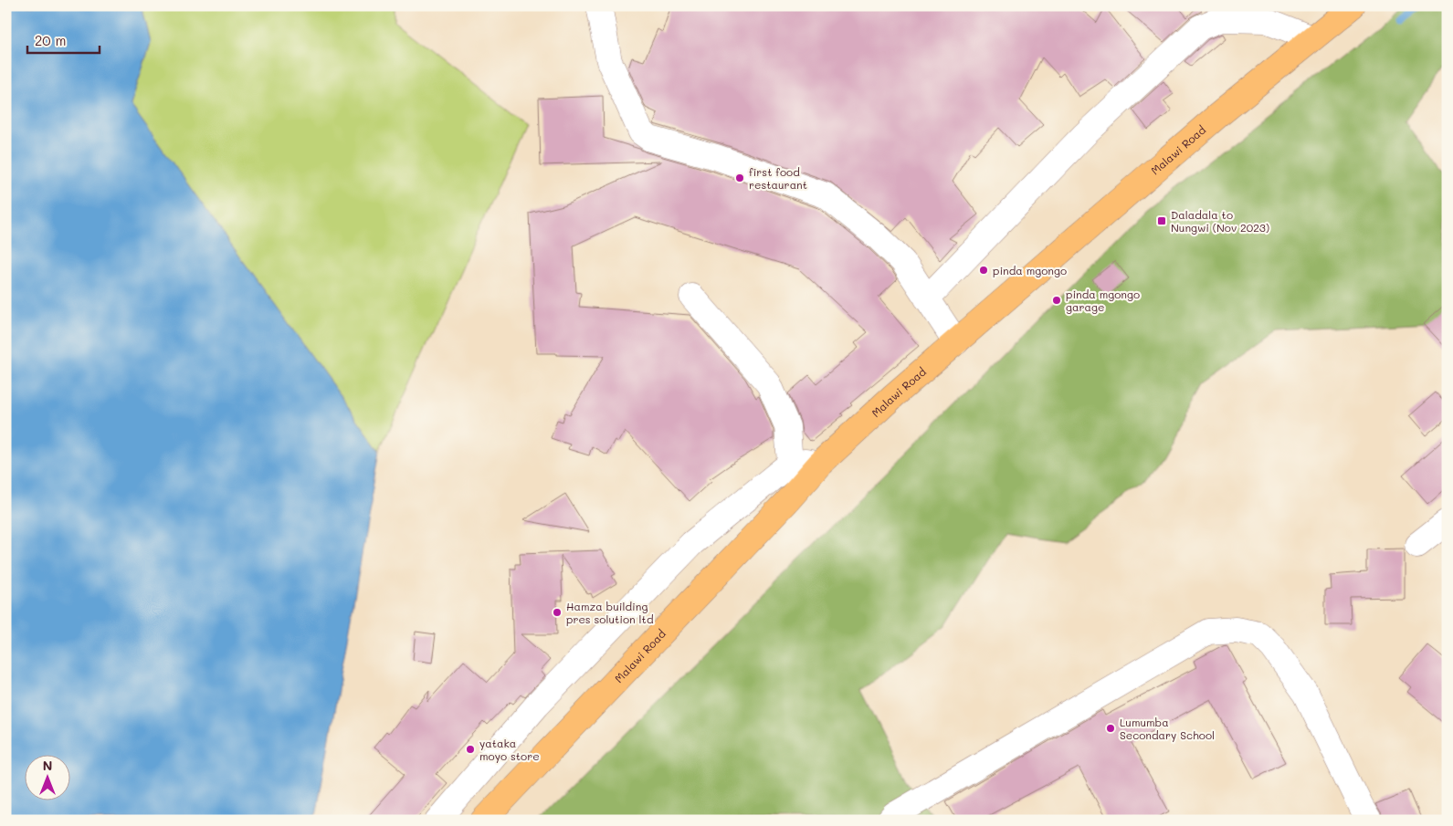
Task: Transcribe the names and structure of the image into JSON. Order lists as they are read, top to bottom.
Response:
{
  "streets": {
    "main road": ["Malawi Road"]
  },
  "places": {
    "other": [
      "first food restaurant",
      "pinda mgongo",
      "pinda mgongo garage",
      "Hamza building pres solution ltd",
      "Lumumba Secondary School",
      "yataka moyo store"
    ],
    "transit": ["Daladala to Nungwi (Nov 2023)"]
  },
  "scale_bar": "20 m",
  "north": "top"
}
